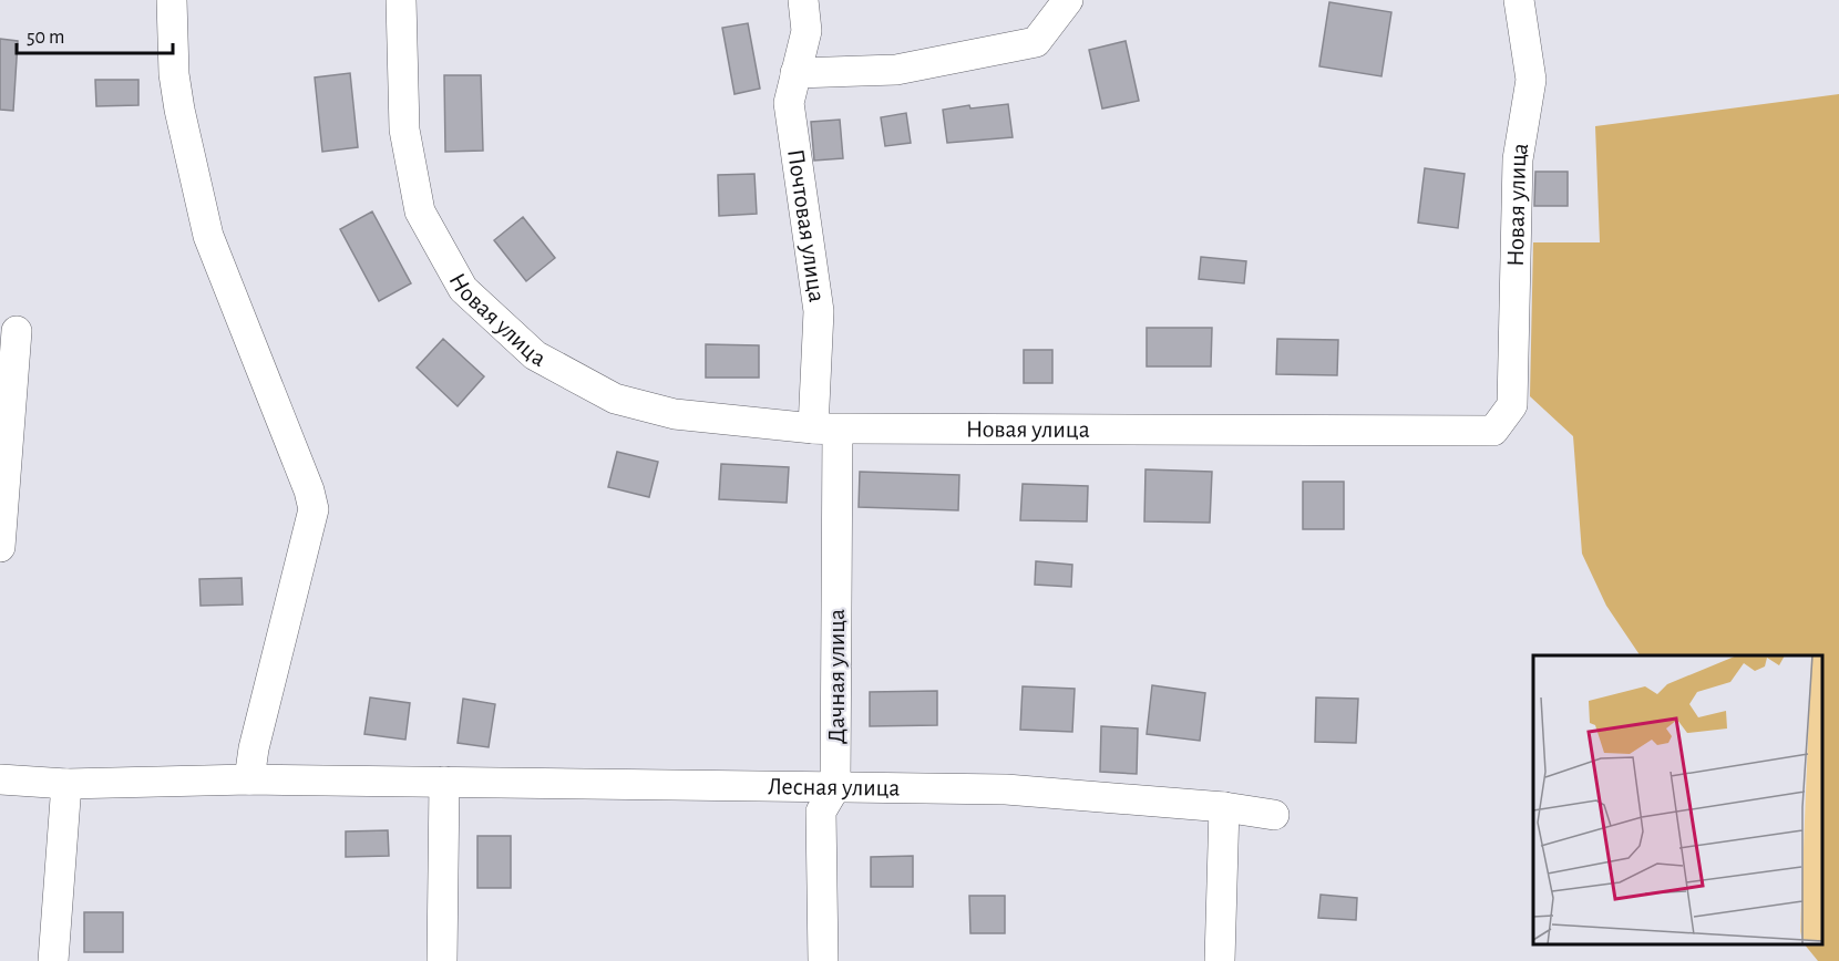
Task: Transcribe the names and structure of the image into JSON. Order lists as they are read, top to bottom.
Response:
{
  "streets": {
    "street": [
      "Новая улица",
      "Почтовая улица",
      "Дачная улица",
      "Лесная улица"
    ]
  },
  "crossings": [
    ["Новая улица", "Почтовая улица"],
    ["Новая улица", "Дачная улица"],
    ["Почтовая улица", "Дачная улица"],
    ["Дачная улица", "Лесная улица"]
  ],
  "scale_bar": "50 m"
}
